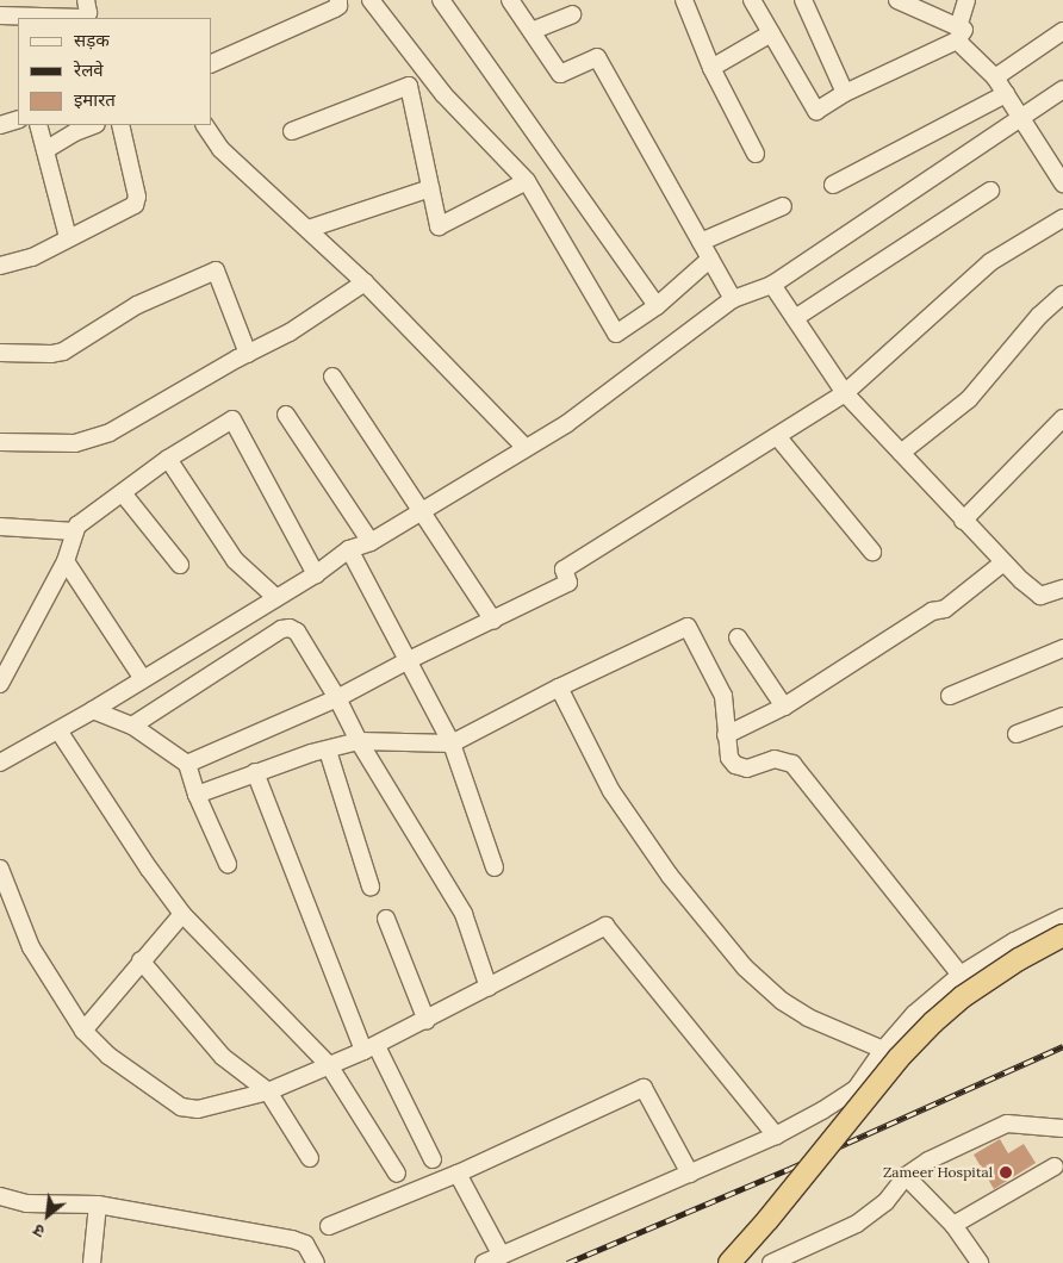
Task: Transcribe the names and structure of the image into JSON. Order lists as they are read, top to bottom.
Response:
{
  "places": ["Zameer Hospital"],
  "legend": ["सड़क", "रेलवे", "इमारत"],
  "north": "bottom left"
}
